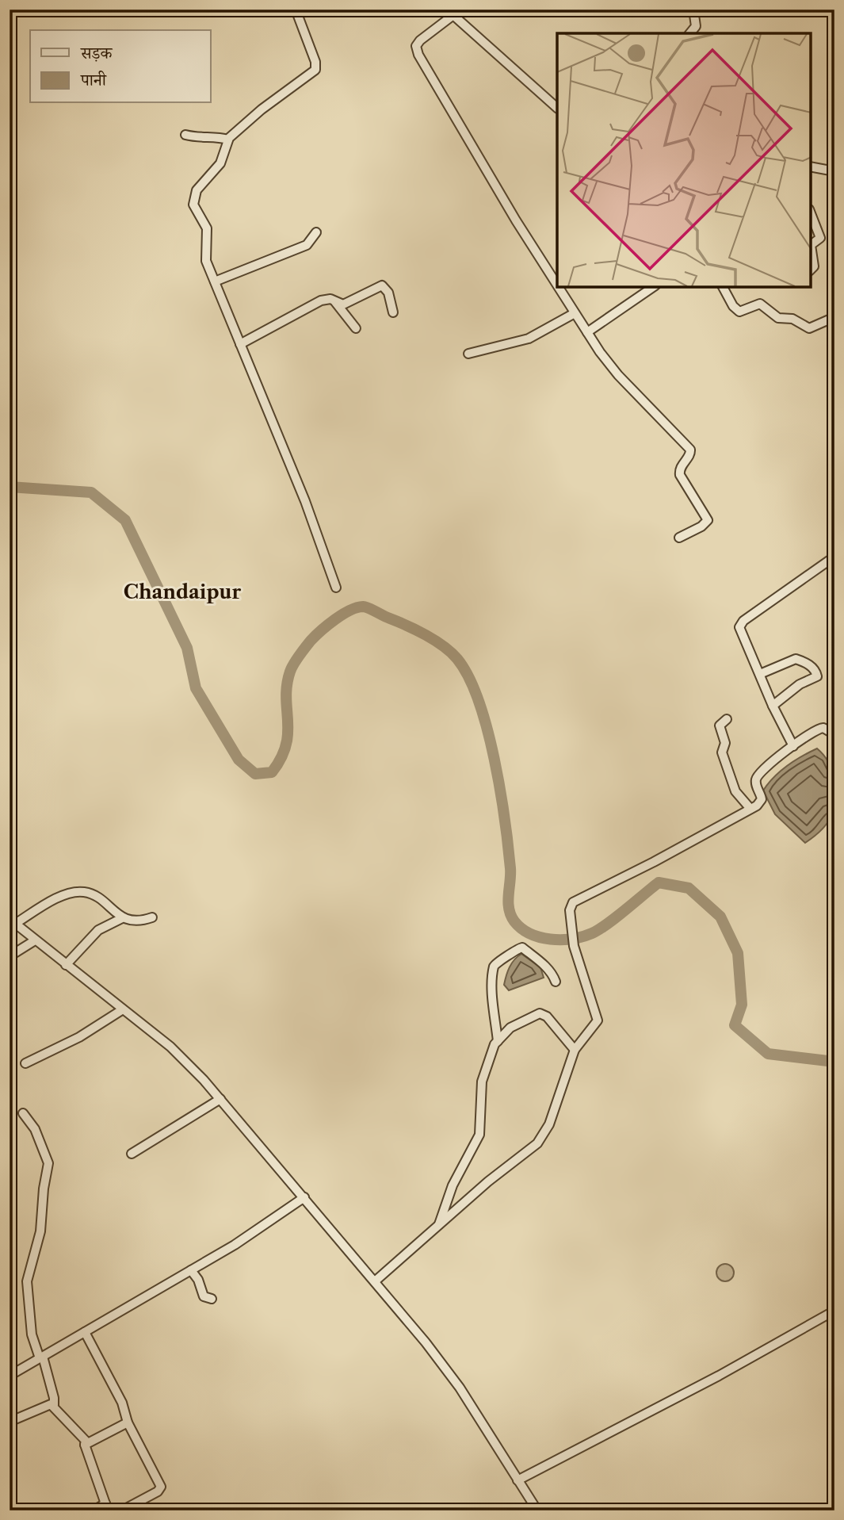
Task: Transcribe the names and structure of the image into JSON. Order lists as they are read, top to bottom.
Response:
{
  "districts": ["Chandaipur"],
  "legend": ["सड़क", "पानी"]
}
